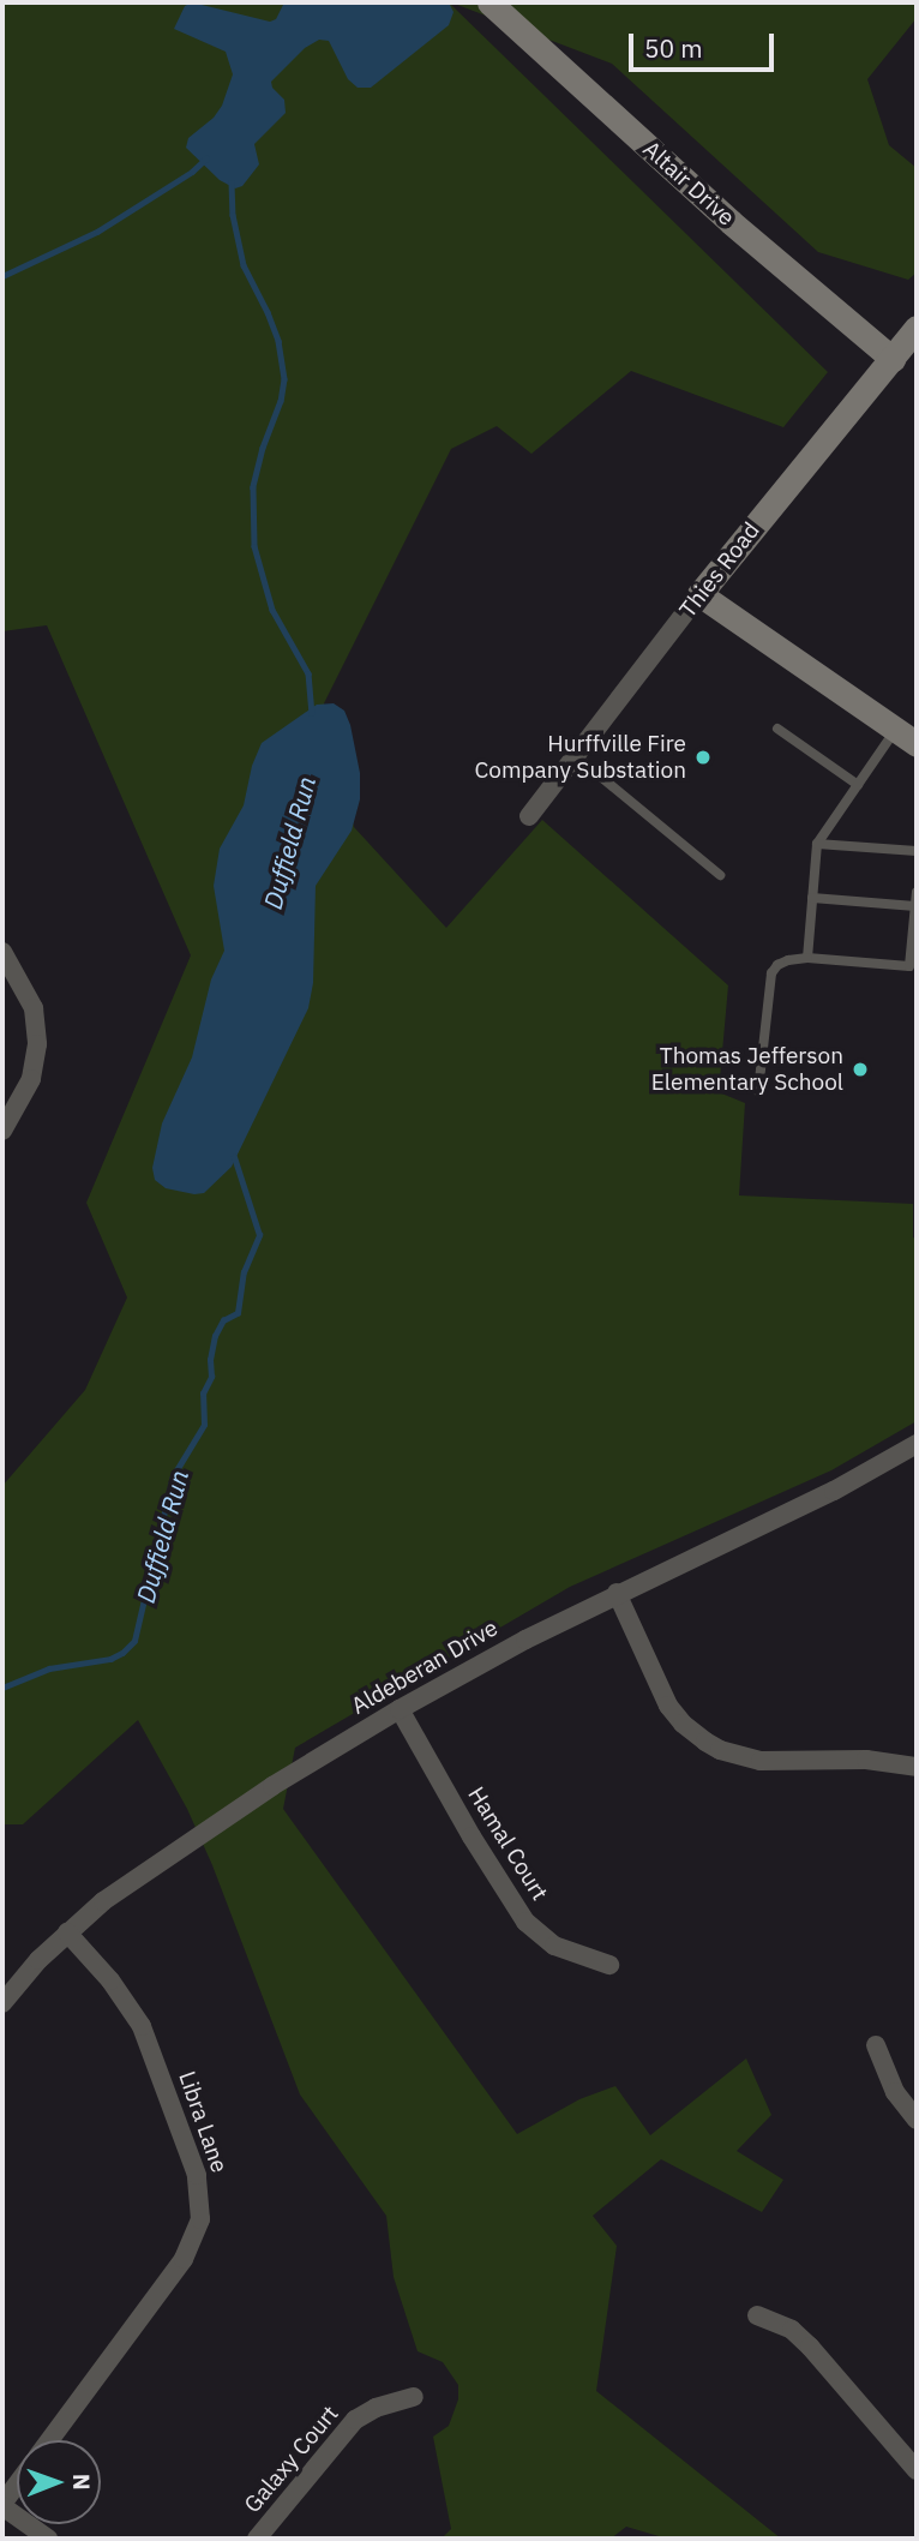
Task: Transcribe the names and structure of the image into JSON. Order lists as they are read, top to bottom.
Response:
{
  "streets": {
    "street": [
      "Altair Drive",
      "Thies Road",
      "Aldeberan Drive",
      "Hamal Court",
      "Libra Lane",
      "Galaxy Court"
    ]
  },
  "crossings": [
    ["Altair Drive", "Thies Road"],
    ["Aldeberan Drive", "Hamal Court"],
    ["Aldeberan Drive", "Libra Lane"]
  ],
  "water": ["Duffield Run"],
  "places": ["Hurffville Fire Company Substation", "Thomas Jefferson Elementary School"],
  "scale_bar": "50 m",
  "north": "right"
}
